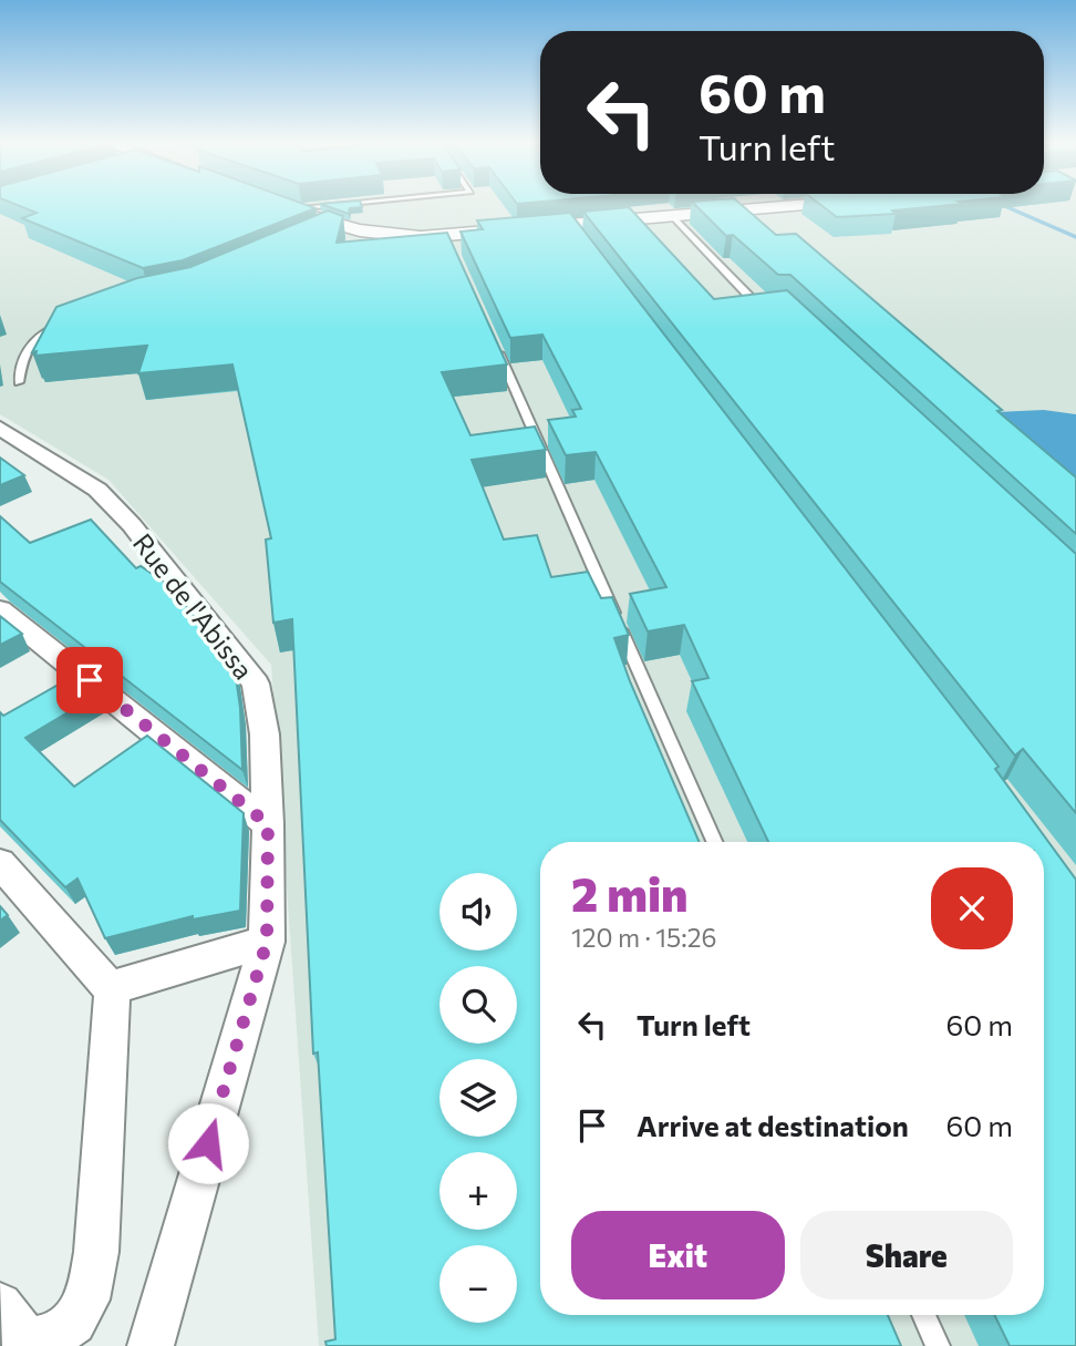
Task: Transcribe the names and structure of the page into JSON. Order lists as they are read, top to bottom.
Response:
{
  "streets": {
    "street": ["Rue de l'Abissa"]
  },
  "page": {
    "turn": ["60 m", "Turn left"],
    "heading": ["2 min", "120 m · 15:26"],
    "map_buttons": ["+", "−"],
    "list": [
      {
        "name": "Turn left",
        "value": "60 m"
      },
      {
        "name": "Arrive at destination",
        "value": "60 m"
      }
    ],
    "buttons": ["Exit", "Share"]
  }
}
